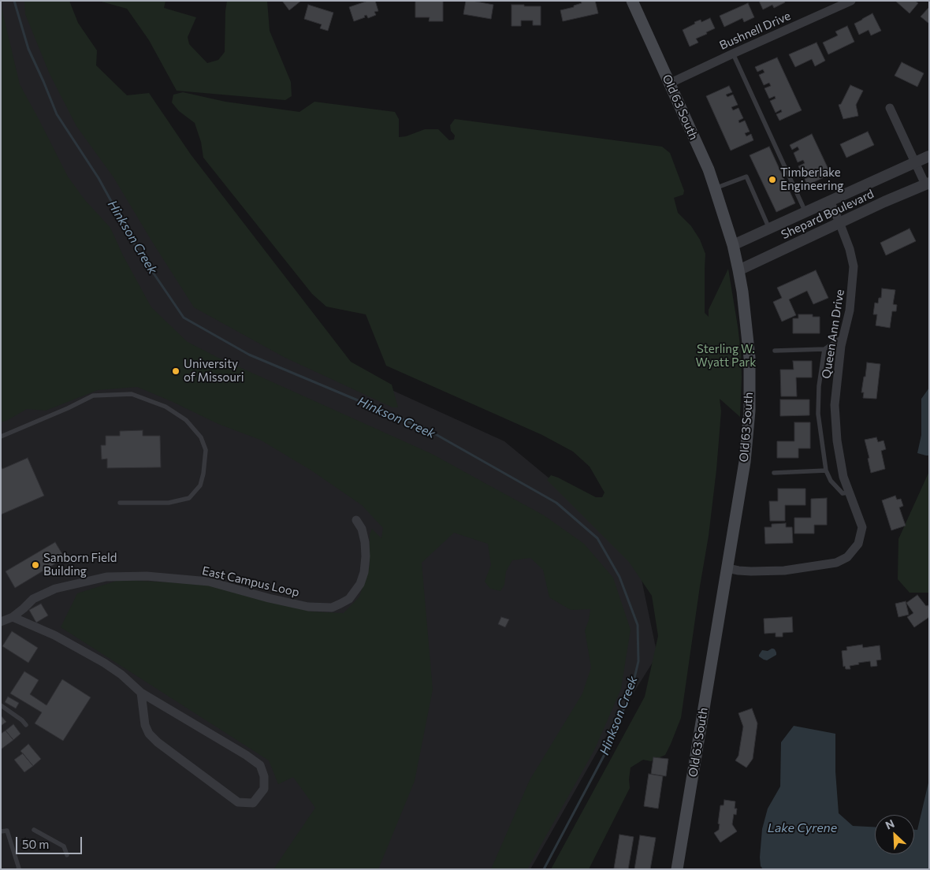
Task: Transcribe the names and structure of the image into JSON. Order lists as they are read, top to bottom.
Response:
{
  "streets": {
    "main road": ["Old 63 South"],
    "street": [
      "Bushnell Drive",
      "Shepard Boulevard",
      "Queen Ann Drive",
      "East Campus Loop"
    ]
  },
  "crossings": [
    ["Bushnell Drive", "Old 63 South"],
    ["Old 63 South", "Shepard Boulevard"],
    ["Old 63 South", "Queen Ann Drive"],
    ["Shepard Boulevard", "Queen Ann Drive"]
  ],
  "water": ["Hinkson Creek", "Lake Cyrene"],
  "parks": ["Sterling W. Wyatt Park"],
  "places": ["Timberlake Engineering", "University of Missouri", "Sanborn Field Building"],
  "scale_bar": "50 m",
  "north": "top left"
}
